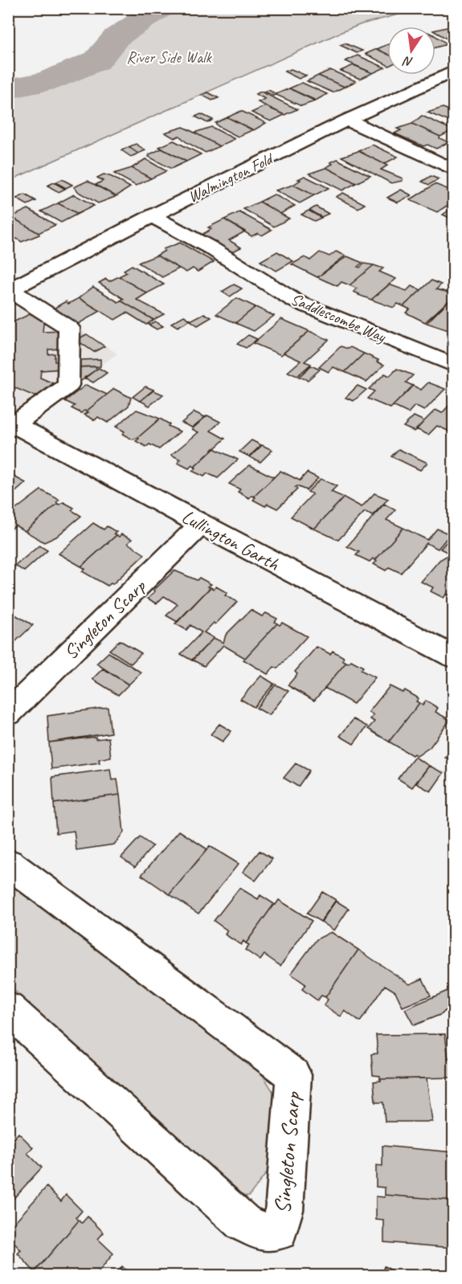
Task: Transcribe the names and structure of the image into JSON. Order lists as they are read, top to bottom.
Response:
{
  "streets": {
    "street": [
      "Walmington Fold",
      "Saddlescombe Way",
      "Lullington Garth",
      "Singleton Scarp"
    ]
  },
  "crossings": [
    ["Walmington Fold", "Saddlescombe Way"],
    ["Lullington Garth", "Singleton Scarp"]
  ],
  "parks": ["River Side Walk"],
  "north": "bottom"
}
